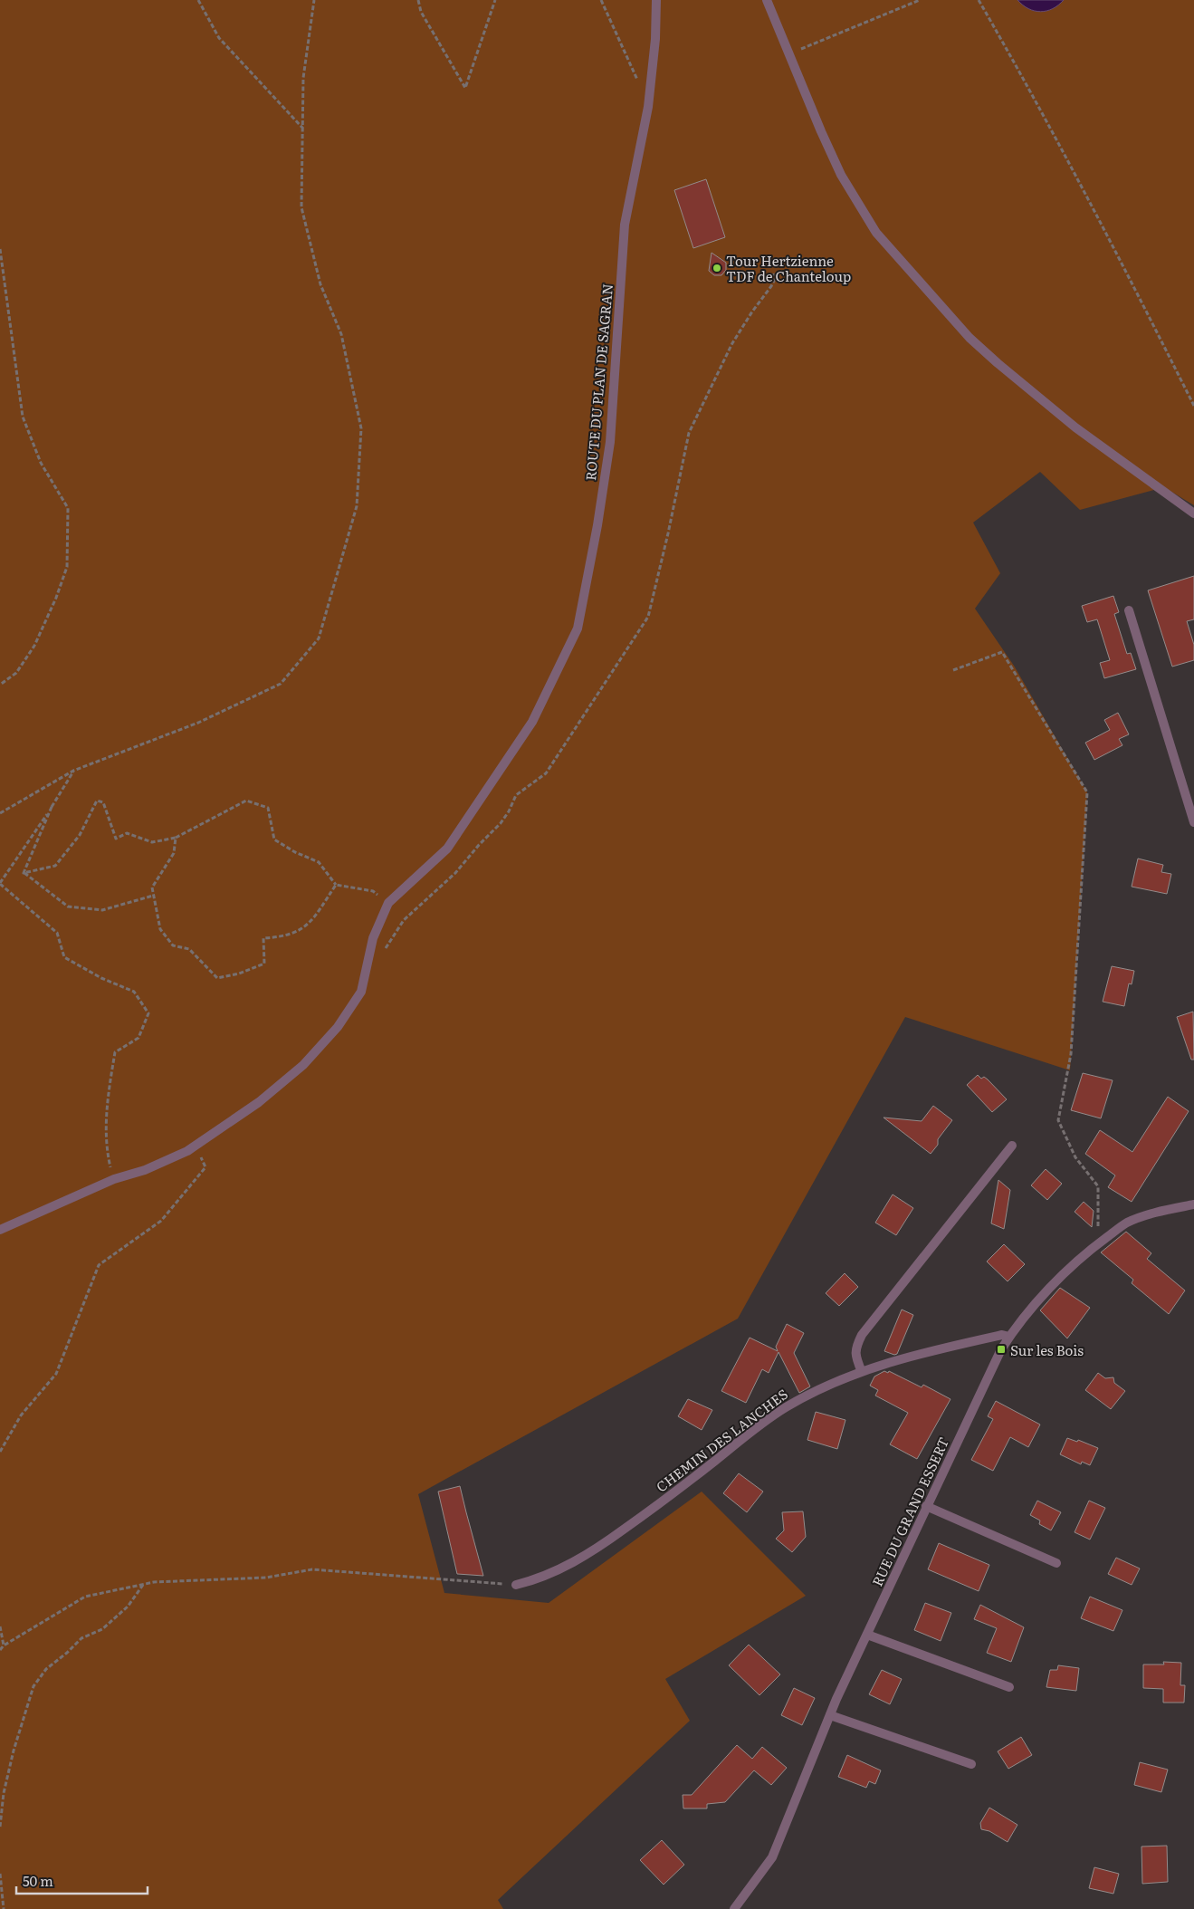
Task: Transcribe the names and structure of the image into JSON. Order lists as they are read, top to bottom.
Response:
{
  "streets": {
    "street": ["ROUTE DU PLAN DE SAGRAN", "CHEMIN DES LANCHES", "RUE DU GRAND ESSERT"]
  },
  "crossings": [
    ["CHEMIN DES LANCHES", "RUE DU GRAND ESSERT"]
  ],
  "places": {
    "other": ["Tour Hertzienne TDF de Chanteloup"],
    "transit": ["Sur les Bois"]
  },
  "scale_bar": "50 m"
}
